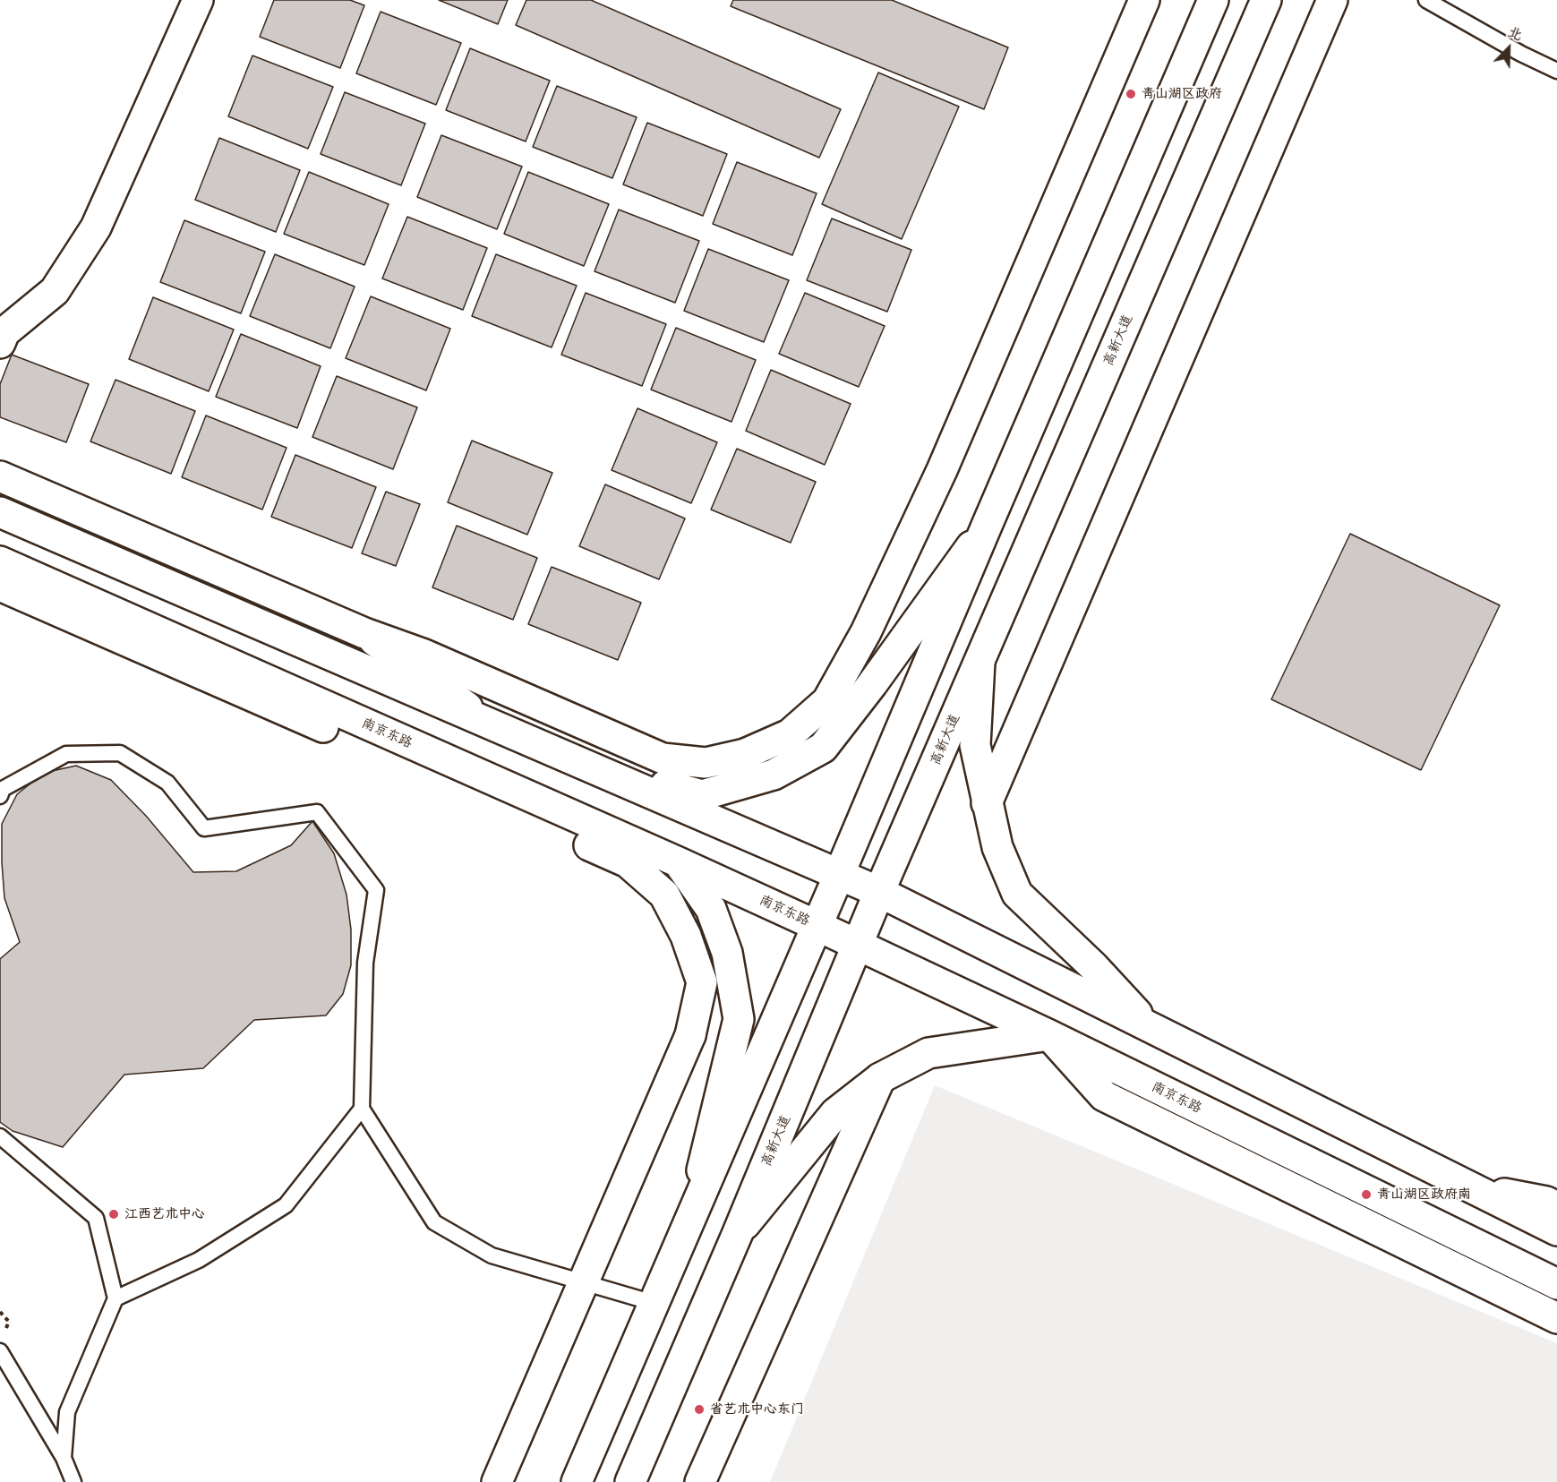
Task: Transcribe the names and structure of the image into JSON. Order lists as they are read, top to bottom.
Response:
{
  "streets": {
    "main road": ["高新大道", "南京东路"]
  },
  "crossings": [
    ["高新大道", "南京东路"]
  ],
  "places": [
    "青山湖区政府",
    "青山湖区政府南",
    "江西艺术中心",
    "省艺术中心东门"
  ],
  "north": "top right"
}
